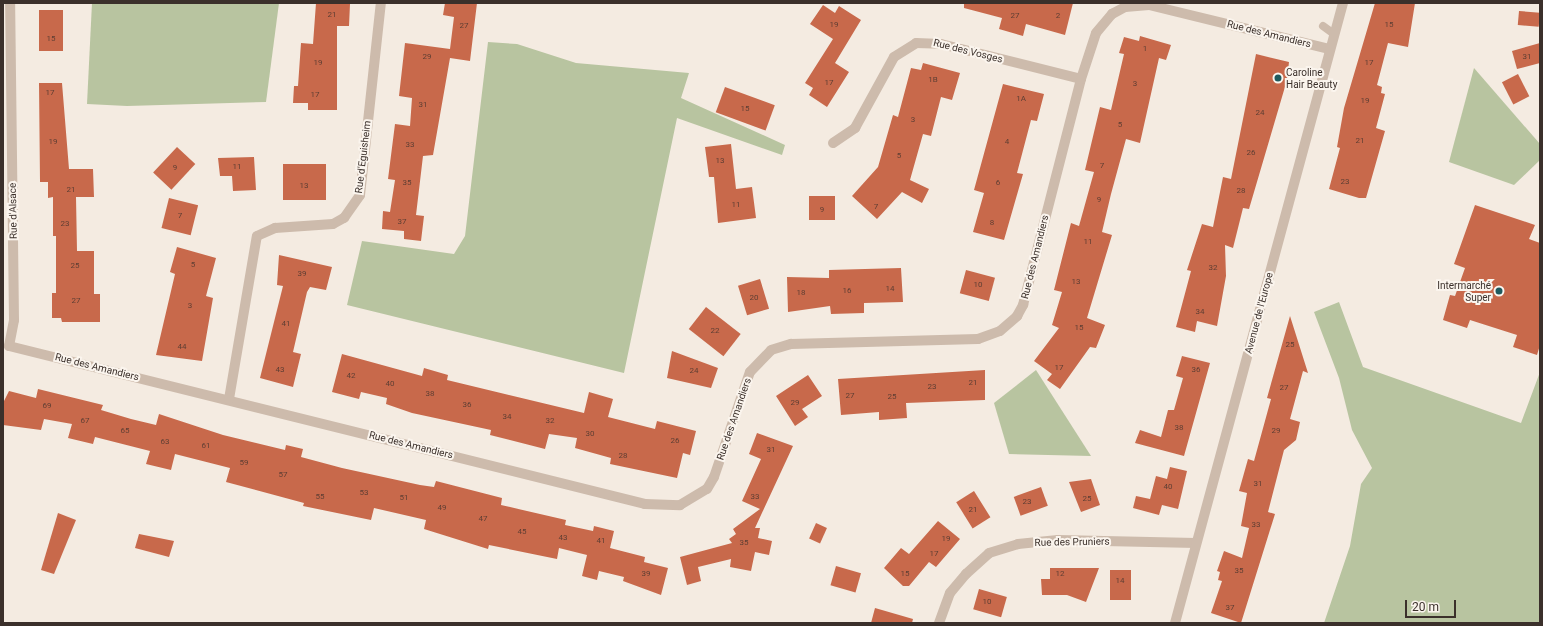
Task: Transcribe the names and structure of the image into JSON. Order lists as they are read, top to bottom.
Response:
{
  "streets": {
    "street": [
      "Rue des Amandiers",
      "Rue des Vosges",
      "Rue d'Eguisheim",
      "Rue d'Alsace",
      "Avenue de l'Europe",
      "Rue des Pruniers"
    ]
  },
  "crossings": [
    ["Rue des Amandiers", "Rue des Vosges"],
    ["Rue des Amandiers", "Rue d'Eguisheim"],
    ["Rue des Amandiers", "Rue d'Alsace"],
    ["Rue des Amandiers", "Avenue de l'Europe"],
    ["Avenue de l'Europe", "Rue des Pruniers"]
  ],
  "places": ["Caroline Hair Beauty", "Intermarché Super"],
  "house_numbers": [
    "21",
    "27",
    "2",
    "19",
    "15",
    "27",
    "15",
    "1",
    "29",
    "31",
    "19",
    "17",
    "1B",
    "17",
    "3",
    "17",
    "17",
    "1A",
    "19",
    "31",
    "15",
    "24",
    "3",
    "5",
    "21",
    "19",
    "4",
    "33",
    "26",
    "5",
    "13",
    "7",
    "11",
    "9",
    "23",
    "35",
    "6",
    "13",
    "21",
    "28",
    "9",
    "11",
    "7",
    "9",
    "7",
    "37",
    "8",
    "23",
    "11",
    "5",
    "25",
    "32",
    "39",
    "13",
    "10",
    "14",
    "16",
    "18",
    "20",
    "27",
    "3",
    "34",
    "41",
    "15",
    "22",
    "25",
    "44",
    "17",
    "43",
    "36",
    "24",
    "42",
    "21",
    "40",
    "23",
    "27",
    "38",
    "27",
    "25",
    "29",
    "36",
    "69",
    "34",
    "67",
    "32",
    "38",
    "65",
    "29",
    "30",
    "26",
    "63",
    "61",
    "31",
    "28",
    "59",
    "57",
    "31",
    "40",
    "53",
    "55",
    "33",
    "51",
    "25",
    "23",
    "49",
    "21",
    "47",
    "33",
    "45",
    "43",
    "19",
    "41",
    "35",
    "17",
    "35",
    "39",
    "15",
    "12",
    "14",
    "10",
    "37"
  ],
  "scale_bar": "20 m"
}
